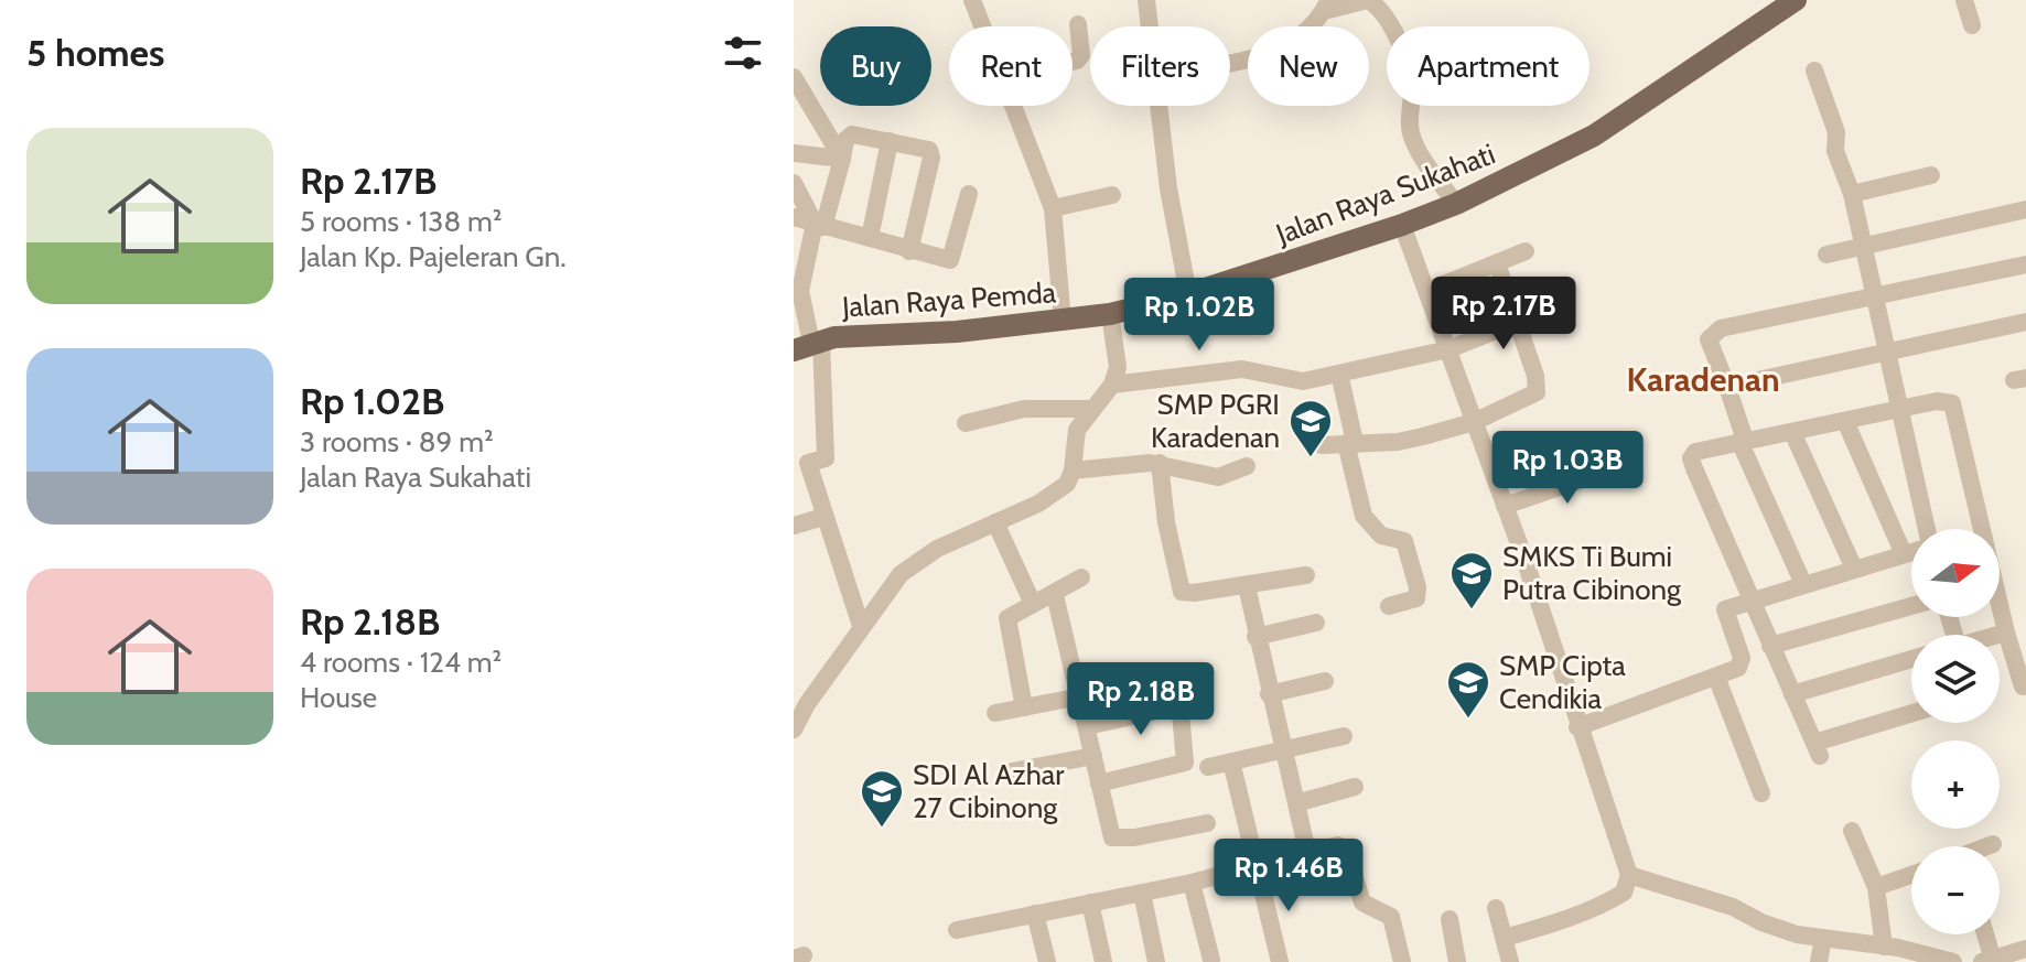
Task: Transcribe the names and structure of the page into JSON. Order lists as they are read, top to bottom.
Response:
{
  "streets": {
    "main road": ["Jalan Raya Sukahati", "Jalan Raya Pemda"]
  },
  "crossings": [
    ["Jalan Raya Sukahati", "Jalan Raya Pemda"]
  ],
  "districts": ["Karadenan"],
  "places": {
    "school or university": [
      "SMP PGRI Karadenan",
      "SMKS Ti Bumi Putra Cibinong",
      "SMP Cipta Cendikia",
      "SDI Al Azhar 27 Cibinong"
    ]
  },
  "north": "right",
  "page": {
    "heading": "5 homes",
    "chip": [
      "Buy",
      "Rent",
      "Filters",
      "New",
      "Apartment"
    ],
    "list": [
      {
        "name": "Rp 2.17B",
        "note": "5 rooms · 138 m² · Jalan Kp. Pajeleran Gn."
      },
      {
        "name": "Rp 1.02B",
        "note": "3 rooms · 89 m² · Jalan Raya Sukahati"
      },
      {
        "name": "Rp 2.18B",
        "note": "4 rooms · 124 m² · House"
      }
    ],
    "price": [
      "Rp 2.17B",
      "Rp 1.02B",
      "Rp 1.03B",
      "Rp 2.18B",
      "Rp 1.46B"
    ],
    "map_buttons": ["+", "−"]
  }
}
